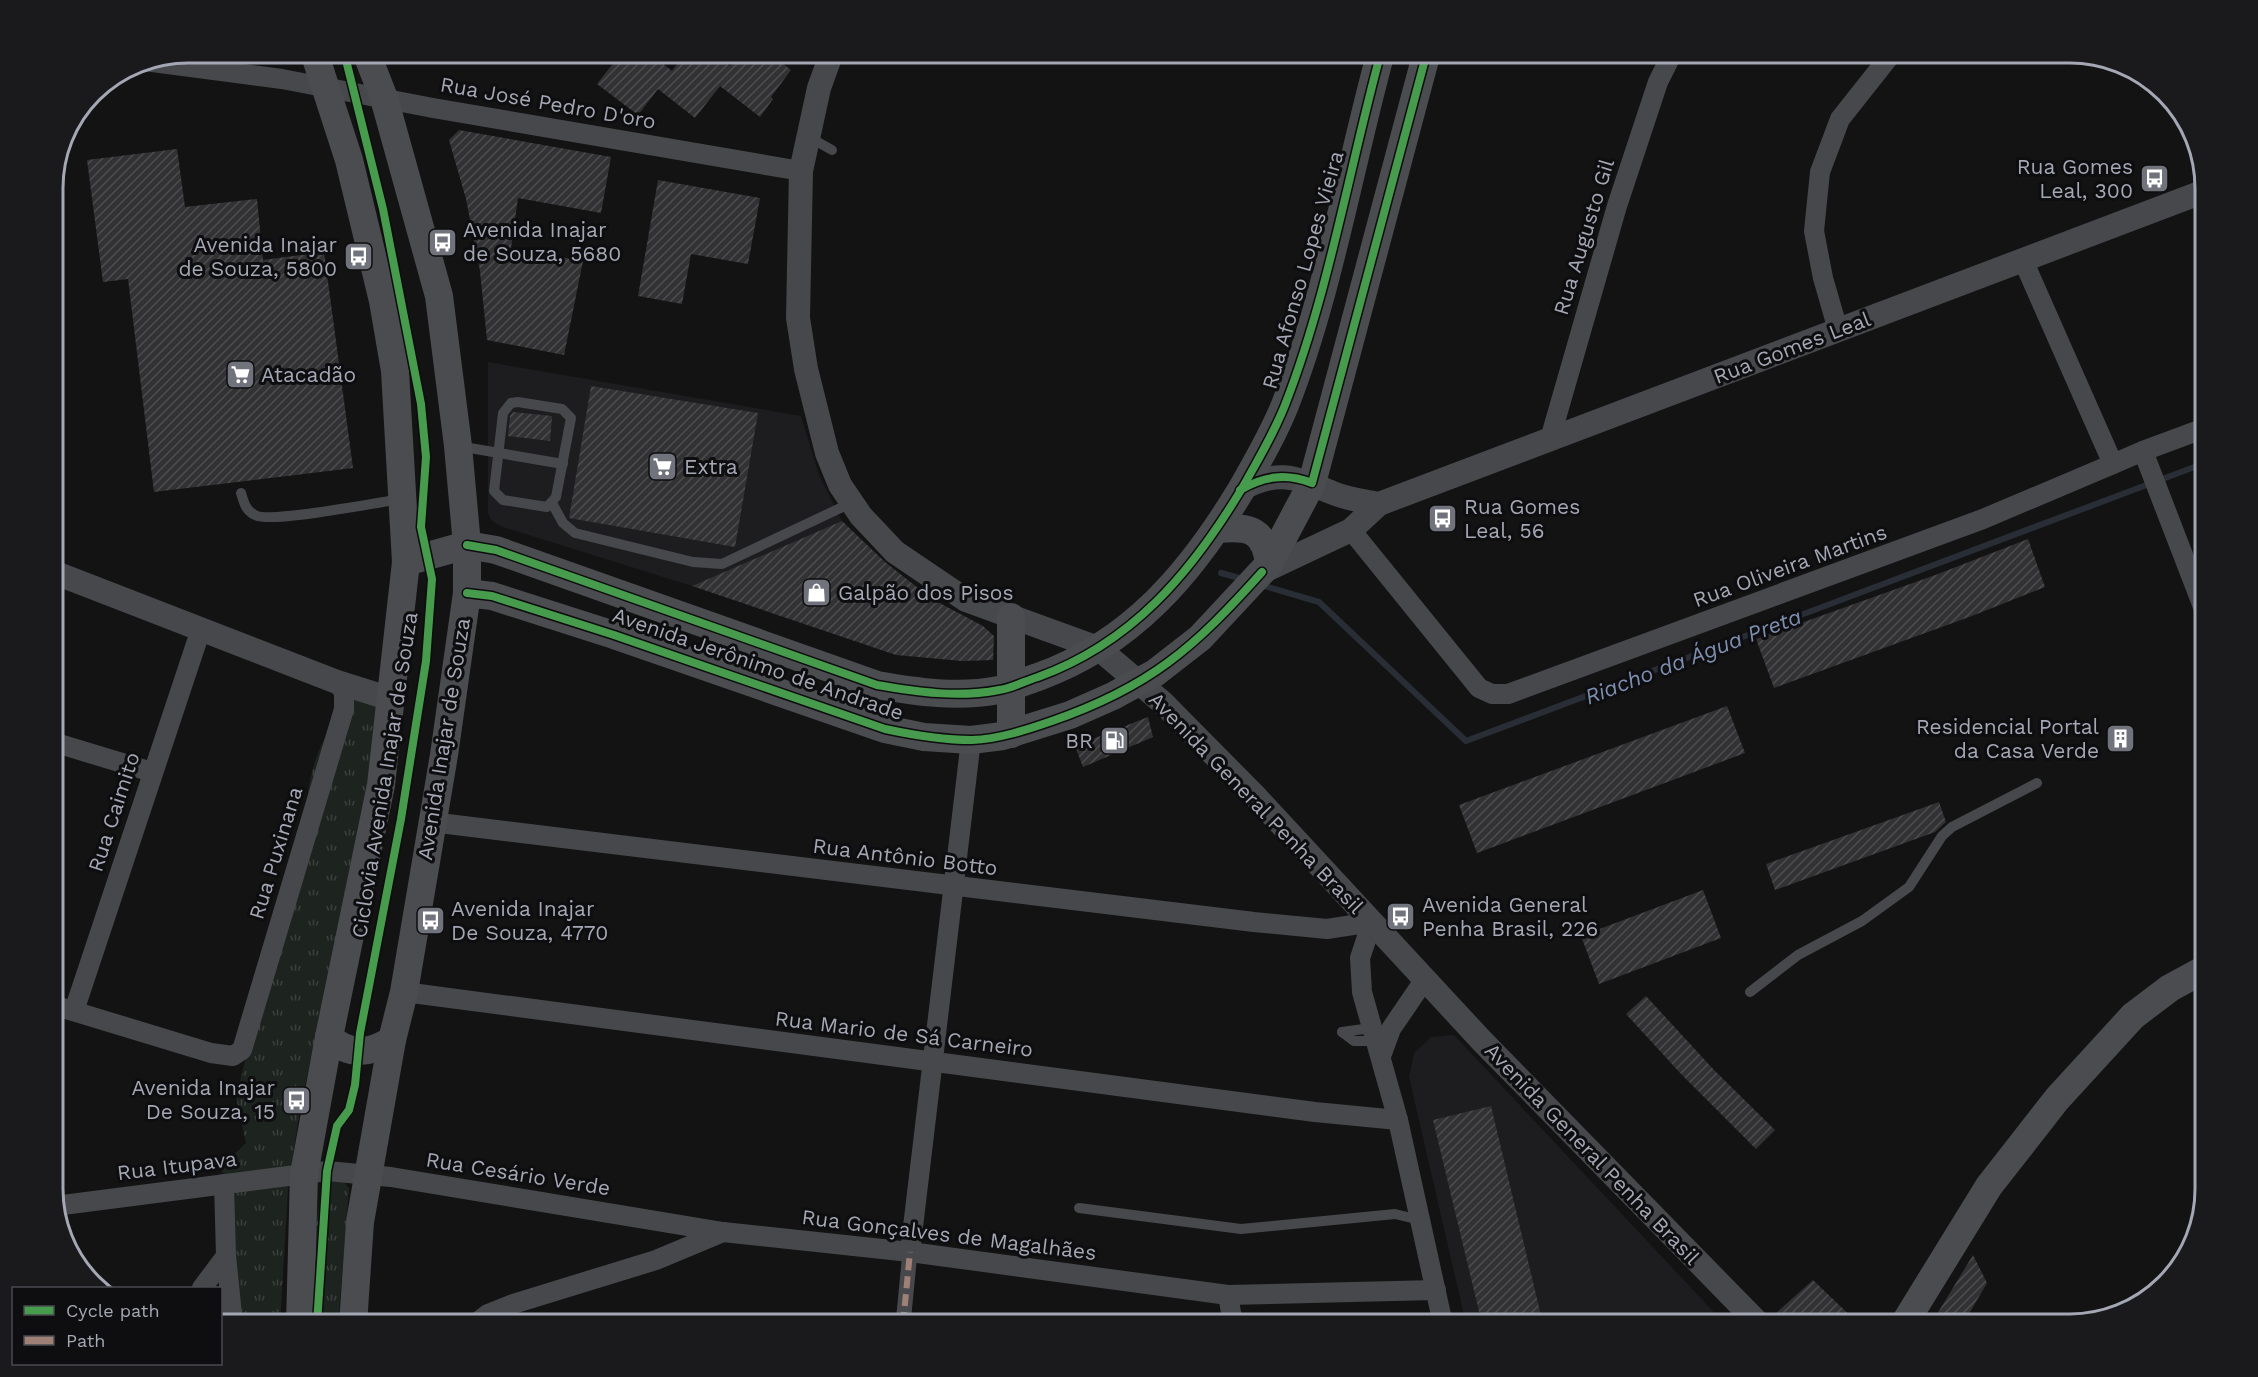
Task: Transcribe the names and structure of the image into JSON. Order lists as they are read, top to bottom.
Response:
{
  "streets": {
    "main road": ["Rua Afonso Lopes Vieira", "Avenida Jerônimo de Andrade", "Avenida Inajar de Souza"],
    "street": [
      "Rua José Pedro D'oro",
      "Rua Augusto Gil",
      "Rua Gomes Leal",
      "Rua Oliveira Martins",
      "Avenida General Penha Brasil",
      "Rua Caimito",
      "Rua Puxinana",
      "Rua Antônio Botto",
      "Rua Mario de Sá Carneiro",
      "Rua Itupava",
      "Rua Cesário Verde",
      "Rua Gonçalves de Magalhães"
    ],
    "cycle path": ["Ciclovia Avenida Inajar de Souza"]
  },
  "crossings": [
    ["Rua José Pedro D'oro", "Avenida Inajar de Souza"],
    ["Rua José Pedro D'oro", "Avenida General Penha Brasil"],
    ["Rua Augusto Gil", "Rua Gomes Leal"],
    ["Rua Afonso Lopes Vieira", "Avenida Jerônimo de Andrade"],
    ["Rua Afonso Lopes Vieira", "Avenida General Penha Brasil"],
    ["Rua Gomes Leal", "Rua Oliveira Martins"],
    ["Avenida Jerônimo de Andrade", "Avenida Inajar de Souza"],
    ["Avenida Jerônimo de Andrade", "Avenida General Penha Brasil"],
    ["Avenida Inajar de Souza", "Rua Antônio Botto"],
    ["Avenida Inajar de Souza", "Rua Mario de Sá Carneiro"],
    ["Avenida Inajar de Souza", "Rua Cesário Verde"],
    ["Avenida General Penha Brasil", "Rua Antônio Botto"],
    ["Rua Caimito", "Rua Puxinana"],
    ["Rua Itupava", "Rua Cesário Verde"],
    ["Rua Cesário Verde", "Rua Gonçalves de Magalhães"]
  ],
  "water": ["Riacho da Água Preta"],
  "places": {
    "bus stop": [
      "Rua Gomes Leal, 300",
      "Avenida Inajar de Souza, 5680",
      "Avenida Inajar de Souza, 5800",
      "Rua Gomes Leal, 56",
      "Avenida General Penha Brasil, 226",
      "Avenida Inajar De Souza, 4770",
      "Avenida Inajar De Souza, 15"
    ],
    "supermarket": ["Atacadão", "Extra"],
    "shop": ["Galpão dos Pisos"],
    "building": ["Residencial Portal da Casa Verde"],
    "fuel station": ["BR"]
  },
  "legend": ["Cycle path", "Path"]
}
